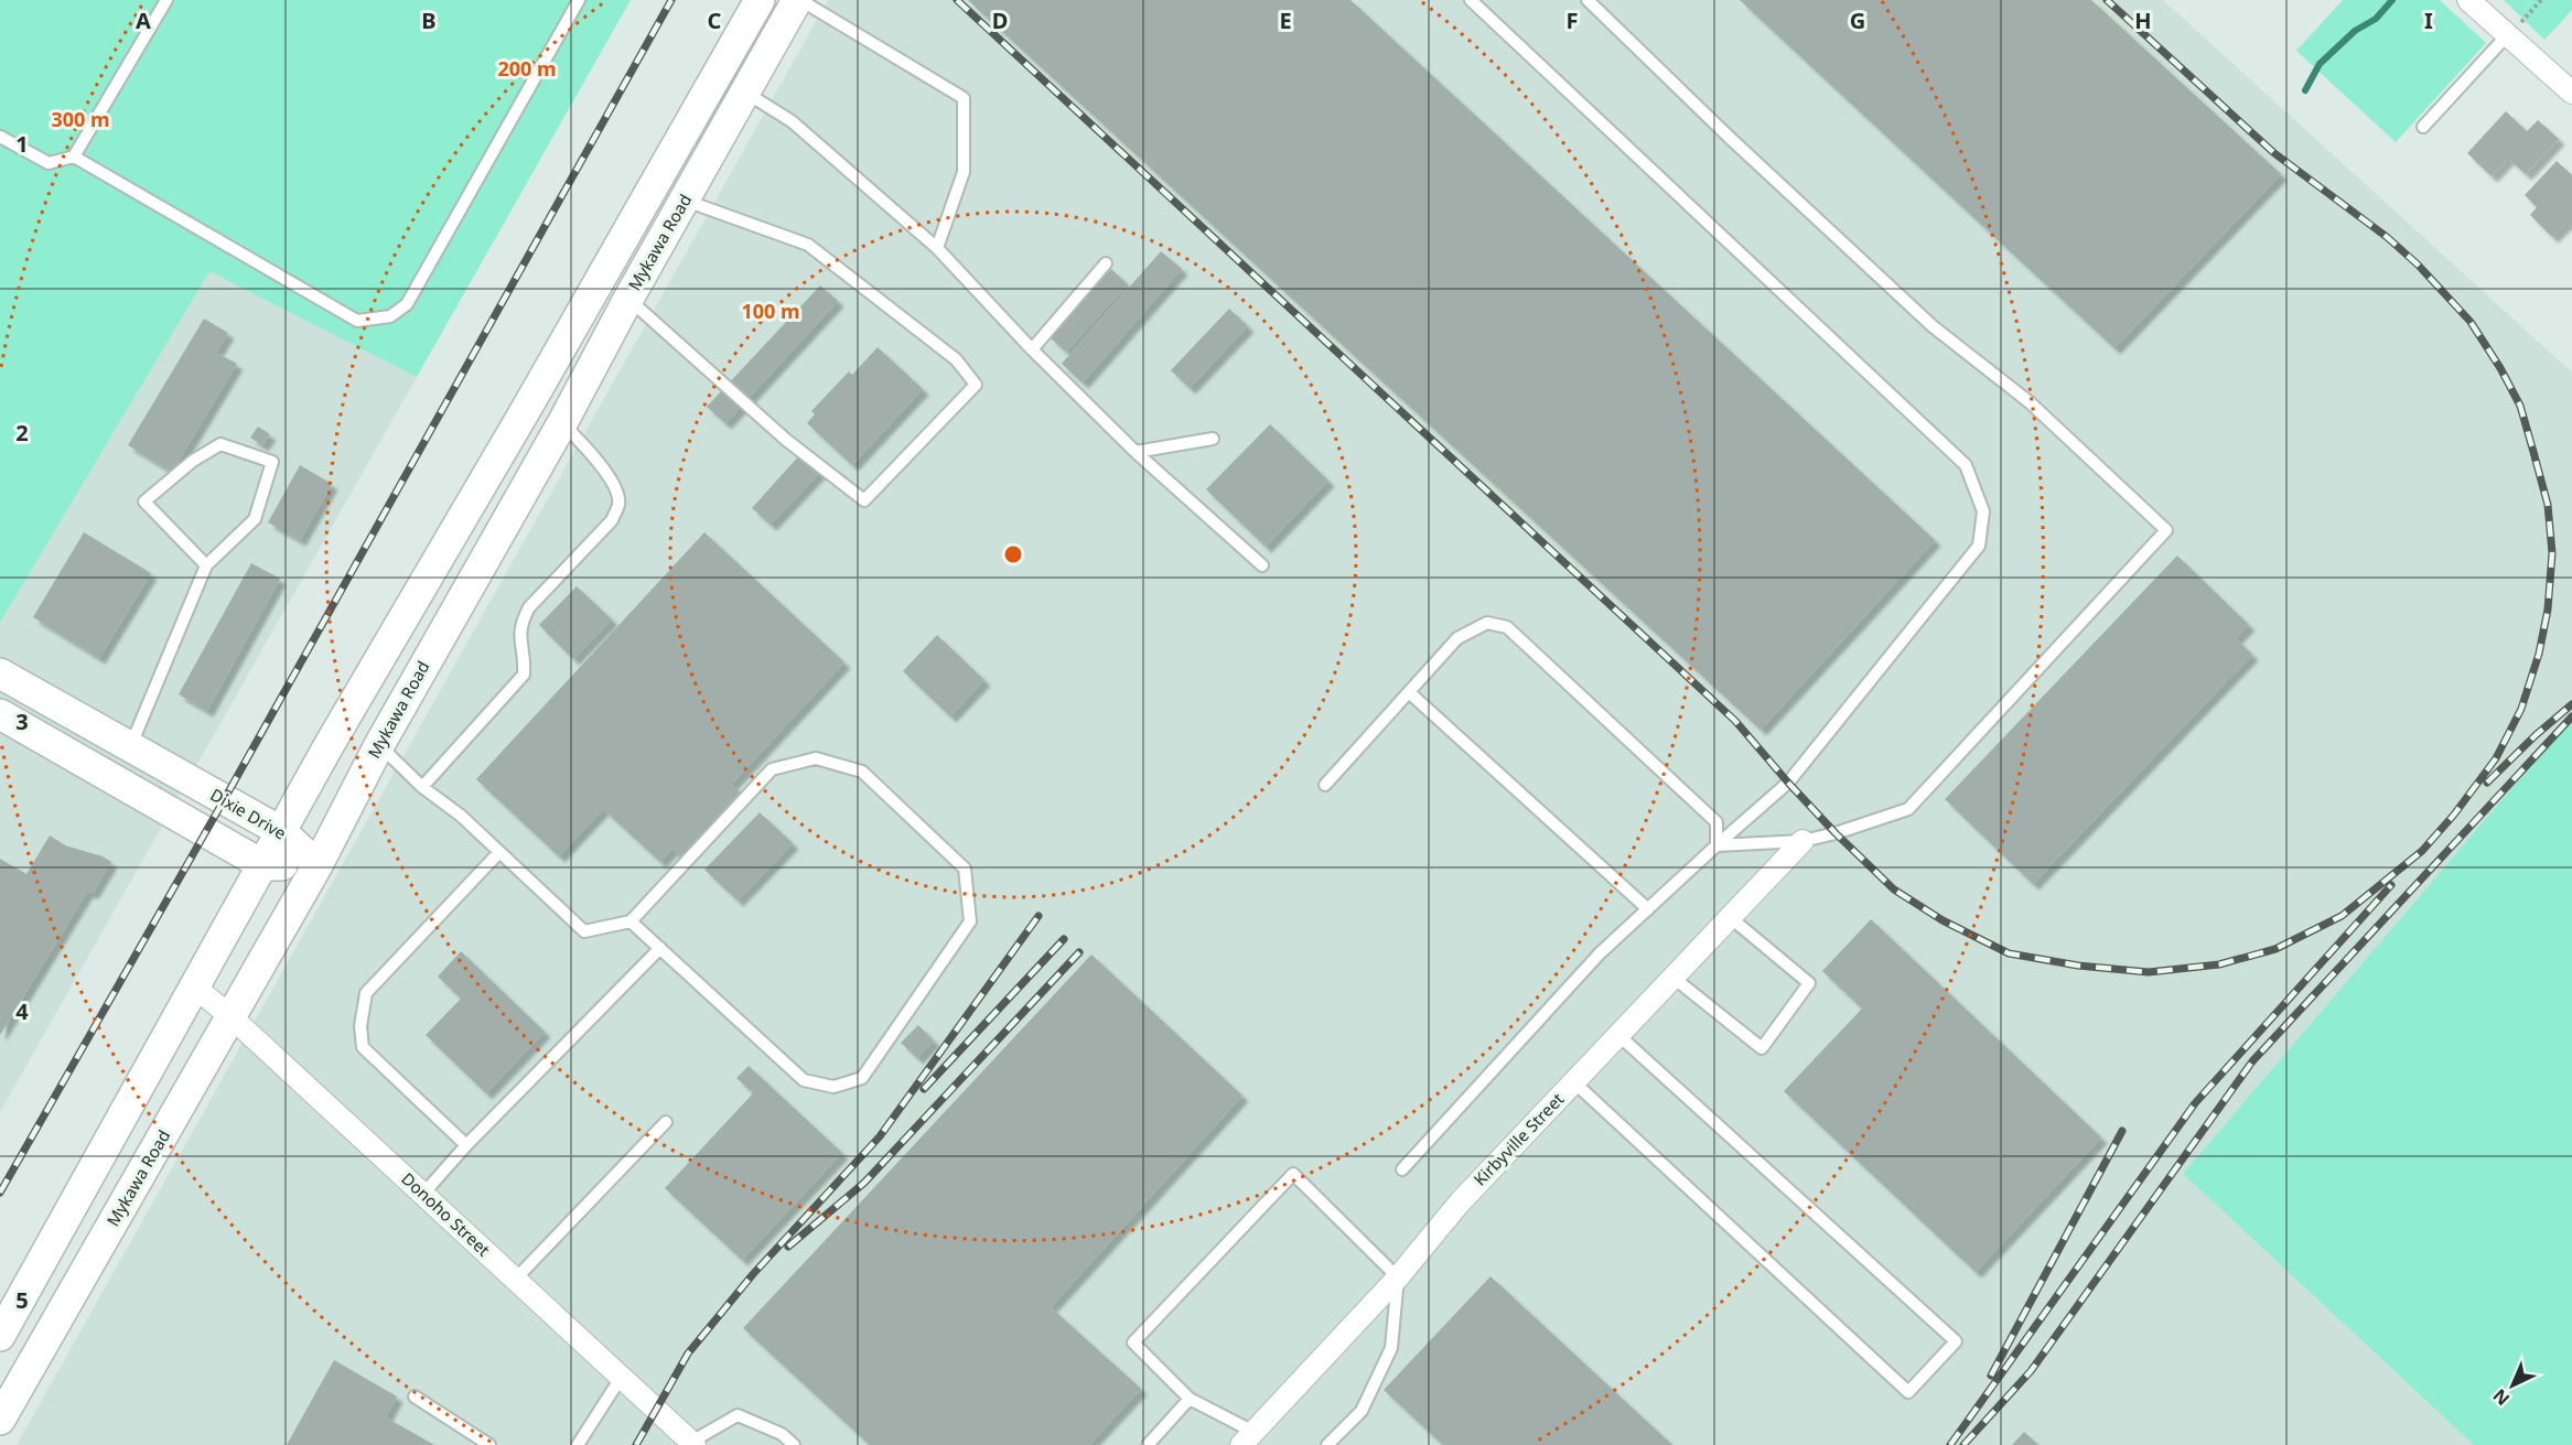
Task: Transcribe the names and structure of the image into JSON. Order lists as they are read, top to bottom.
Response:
{
  "streets": {
    "main road": ["Mykawa Road", "Dixie Drive"],
    "street": ["Kirbyville Street", "Donoho Street"]
  },
  "crossings": [
    ["Mykawa Road", "Dixie Drive"],
    ["Mykawa Road", "Donoho Street"]
  ],
  "north": "bottom left",
  "grid": {
    "columns": [
      "A",
      "B",
      "C",
      "D",
      "E",
      "F",
      "G",
      "H",
      "I"
    ],
    "rows": [
      "1",
      "2",
      "3",
      "4",
      "5"
    ]
  },
  "rings": ["200 m", "300 m", "100 m"]
}
